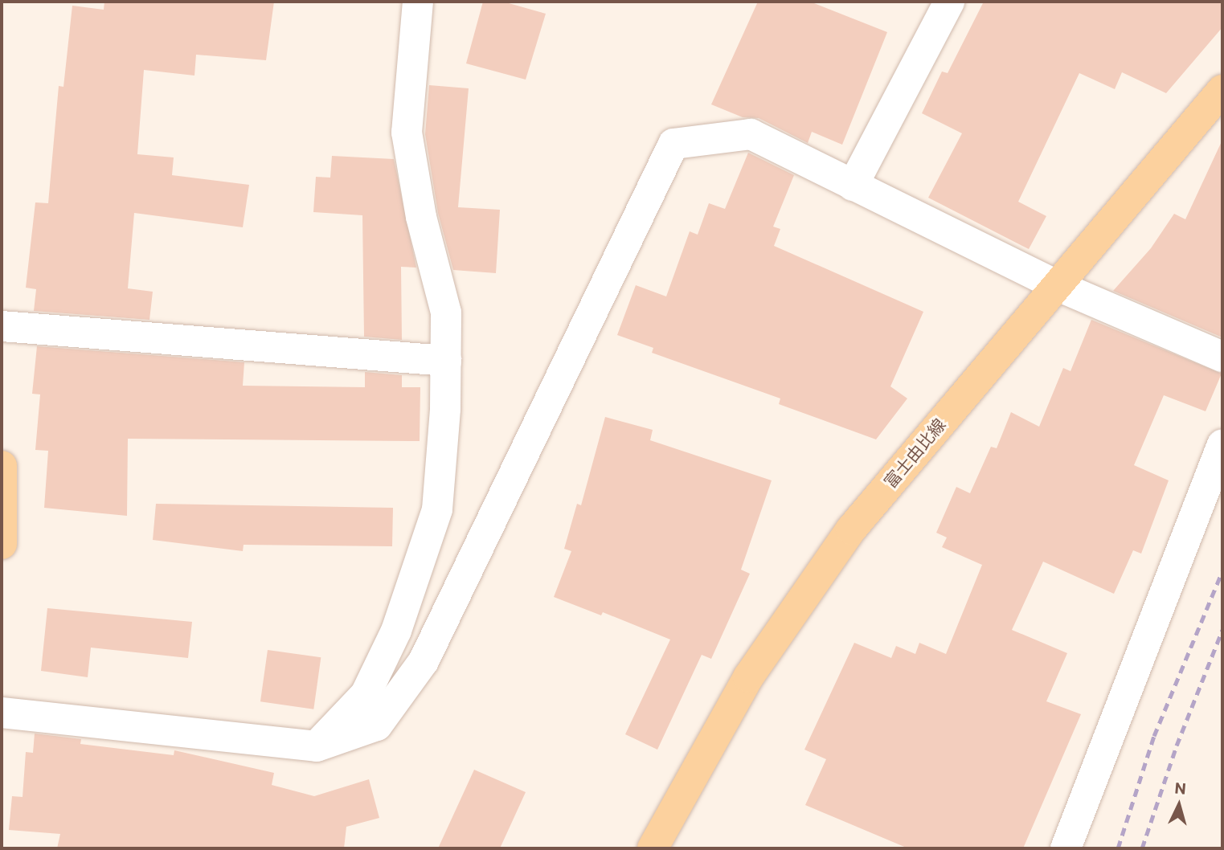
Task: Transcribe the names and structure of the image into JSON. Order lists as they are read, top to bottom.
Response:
{
  "streets": {
    "main road": ["富士由比線"]
  },
  "north": "top"
}
